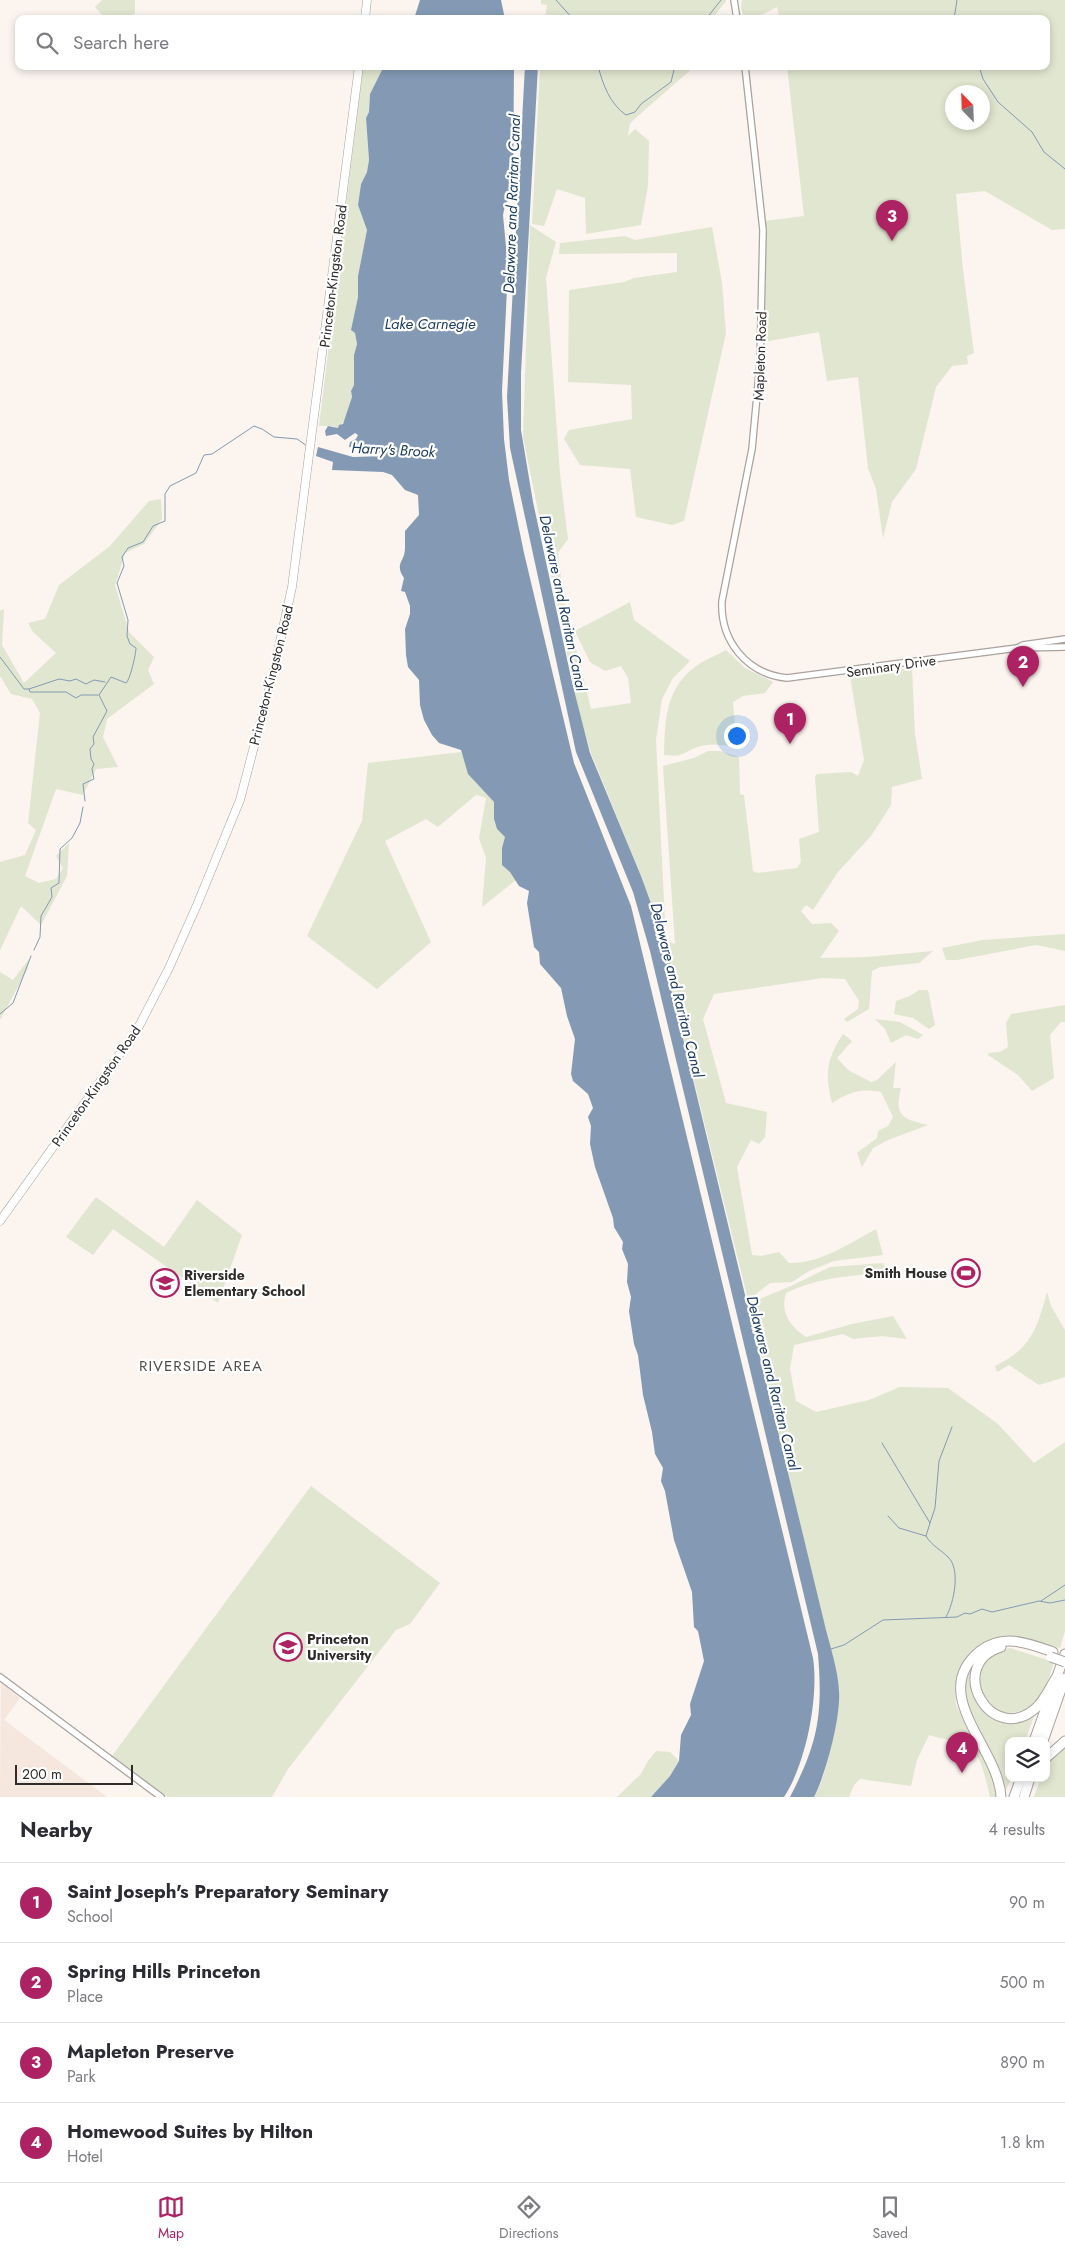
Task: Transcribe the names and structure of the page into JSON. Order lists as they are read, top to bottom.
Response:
{
  "streets": {
    "main road": ["Princeton-Kingston Road"],
    "street": ["Mapleton Road", "Seminary Drive"]
  },
  "crossings": [
    ["Mapleton Road", "Seminary Drive"]
  ],
  "districts": ["RIVERSIDE AREA"],
  "water": ["Delaware and Raritan Canal", "Lake Carnegie", "Harry's Brook"],
  "places": {
    "sports": ["Smith House"],
    "school or university": ["Riverside Elementary School", "Princeton University"]
  },
  "scale_bar": "200 m",
  "north": "top left",
  "page": {
    "search": "Search here",
    "pins": [
      "3",
      "2",
      "1",
      "4"
    ],
    "scale": "200 m",
    "heading": ["Nearby", "4 results"],
    "list": [
      {
        "mark": "1",
        "name": "Saint Joseph's Preparatory Seminary",
        "note": "School",
        "value": "90 m"
      },
      {
        "mark": "2",
        "name": "Spring Hills Princeton",
        "note": "Place",
        "value": "500 m"
      },
      {
        "mark": "3",
        "name": "Mapleton Preserve",
        "note": "Park",
        "value": "890 m"
      },
      {
        "mark": "4",
        "name": "Homewood Suites by Hilton",
        "note": "Hotel",
        "value": "1.8 km"
      }
    ],
    "nav": ["Map", "Directions", "Saved"]
  }
}
